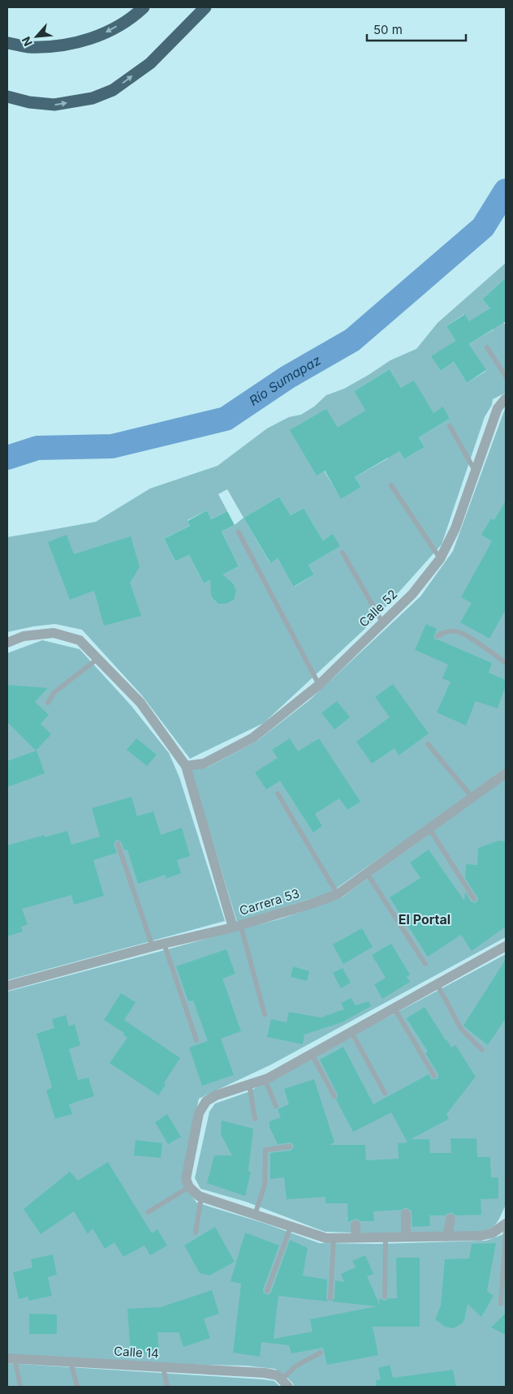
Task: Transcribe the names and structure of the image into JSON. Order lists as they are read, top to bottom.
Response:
{
  "streets": {
    "street": ["Calle 52", "Carrera 53", "Calle 14"]
  },
  "districts": ["El Portal"],
  "water": ["Río Sumapaz"],
  "scale_bar": "50 m",
  "north": "bottom left"
}
